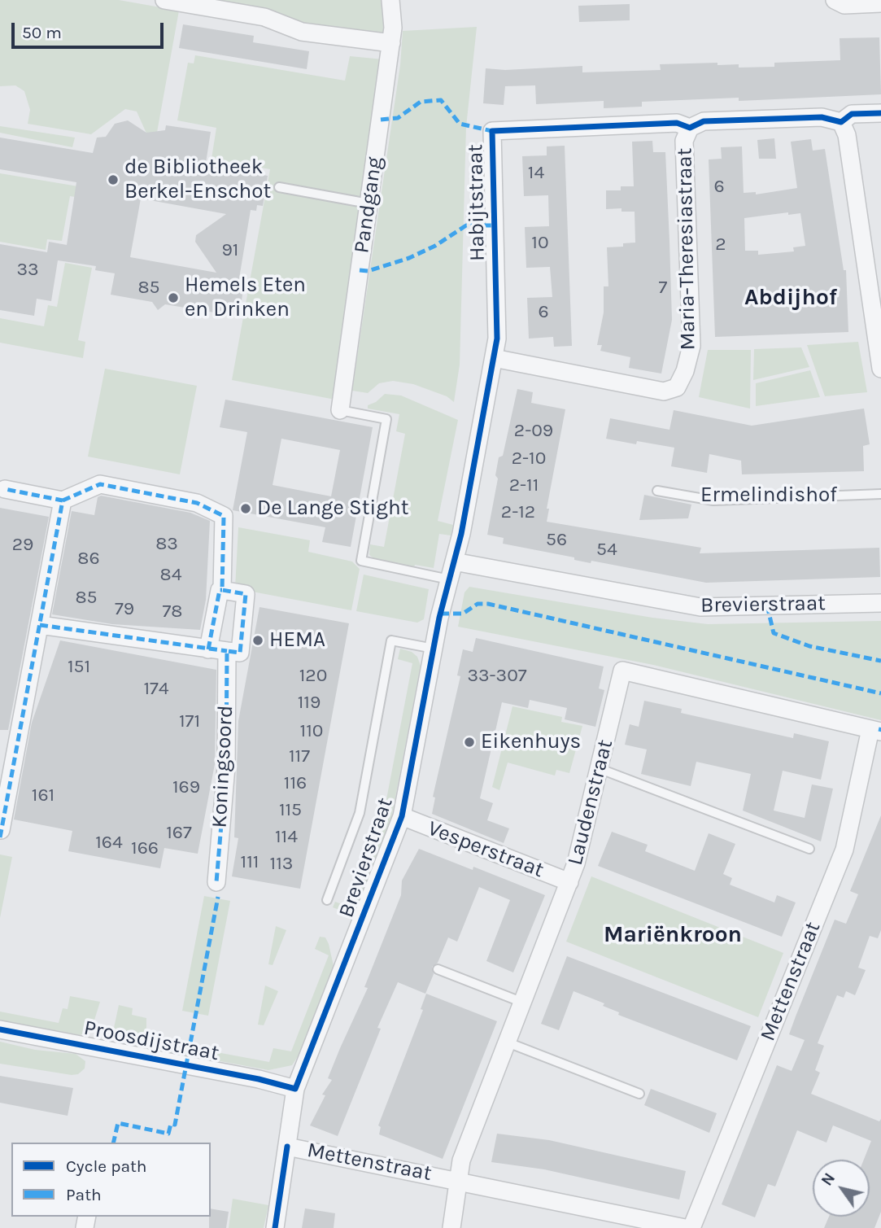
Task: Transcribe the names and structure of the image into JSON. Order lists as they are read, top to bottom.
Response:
{
  "streets": {
    "street": [
      "Habijtstraat",
      "Pandgang",
      "Maria-Theresiastraat",
      "Brevierstraat",
      "Koningsoord",
      "Laudenstraat",
      "Vesperstraat",
      "Mettenstraat",
      "Proosdijstraat"
    ],
    "lane": ["Ermelindishof"]
  },
  "crossings": [
    ["Habijtstraat", "Maria-Theresiastraat"],
    ["Habijtstraat", "Brevierstraat"],
    ["Brevierstraat", "Vesperstraat"],
    ["Brevierstraat", "Mettenstraat"],
    ["Brevierstraat", "Proosdijstraat"],
    ["Laudenstraat", "Vesperstraat"],
    ["Laudenstraat", "Mettenstraat"]
  ],
  "districts": ["Abdijhof", "Mariënkroon"],
  "places": [
    "de Bibliotheek Berkel-Enschot",
    "Hemels Eten en Drinken",
    "De Lange Stight",
    "HEMA",
    "Eikenhuys"
  ],
  "house_numbers": [
    "14",
    "6",
    "10",
    "2",
    "91",
    "33",
    "85",
    "7",
    "6",
    "2-09",
    "2-10",
    "2-11",
    "2-12",
    "56",
    "83",
    "29",
    "54",
    "86",
    "84",
    "85",
    "79",
    "78",
    "151",
    "120",
    "33-307",
    "174",
    "119",
    "171",
    "110",
    "117",
    "116",
    "169",
    "161",
    "115",
    "167",
    "114",
    "164",
    "166",
    "111",
    "113"
  ],
  "legend": ["Cycle path", "Path"],
  "scale_bar": "50 m",
  "north": "top left"
}
